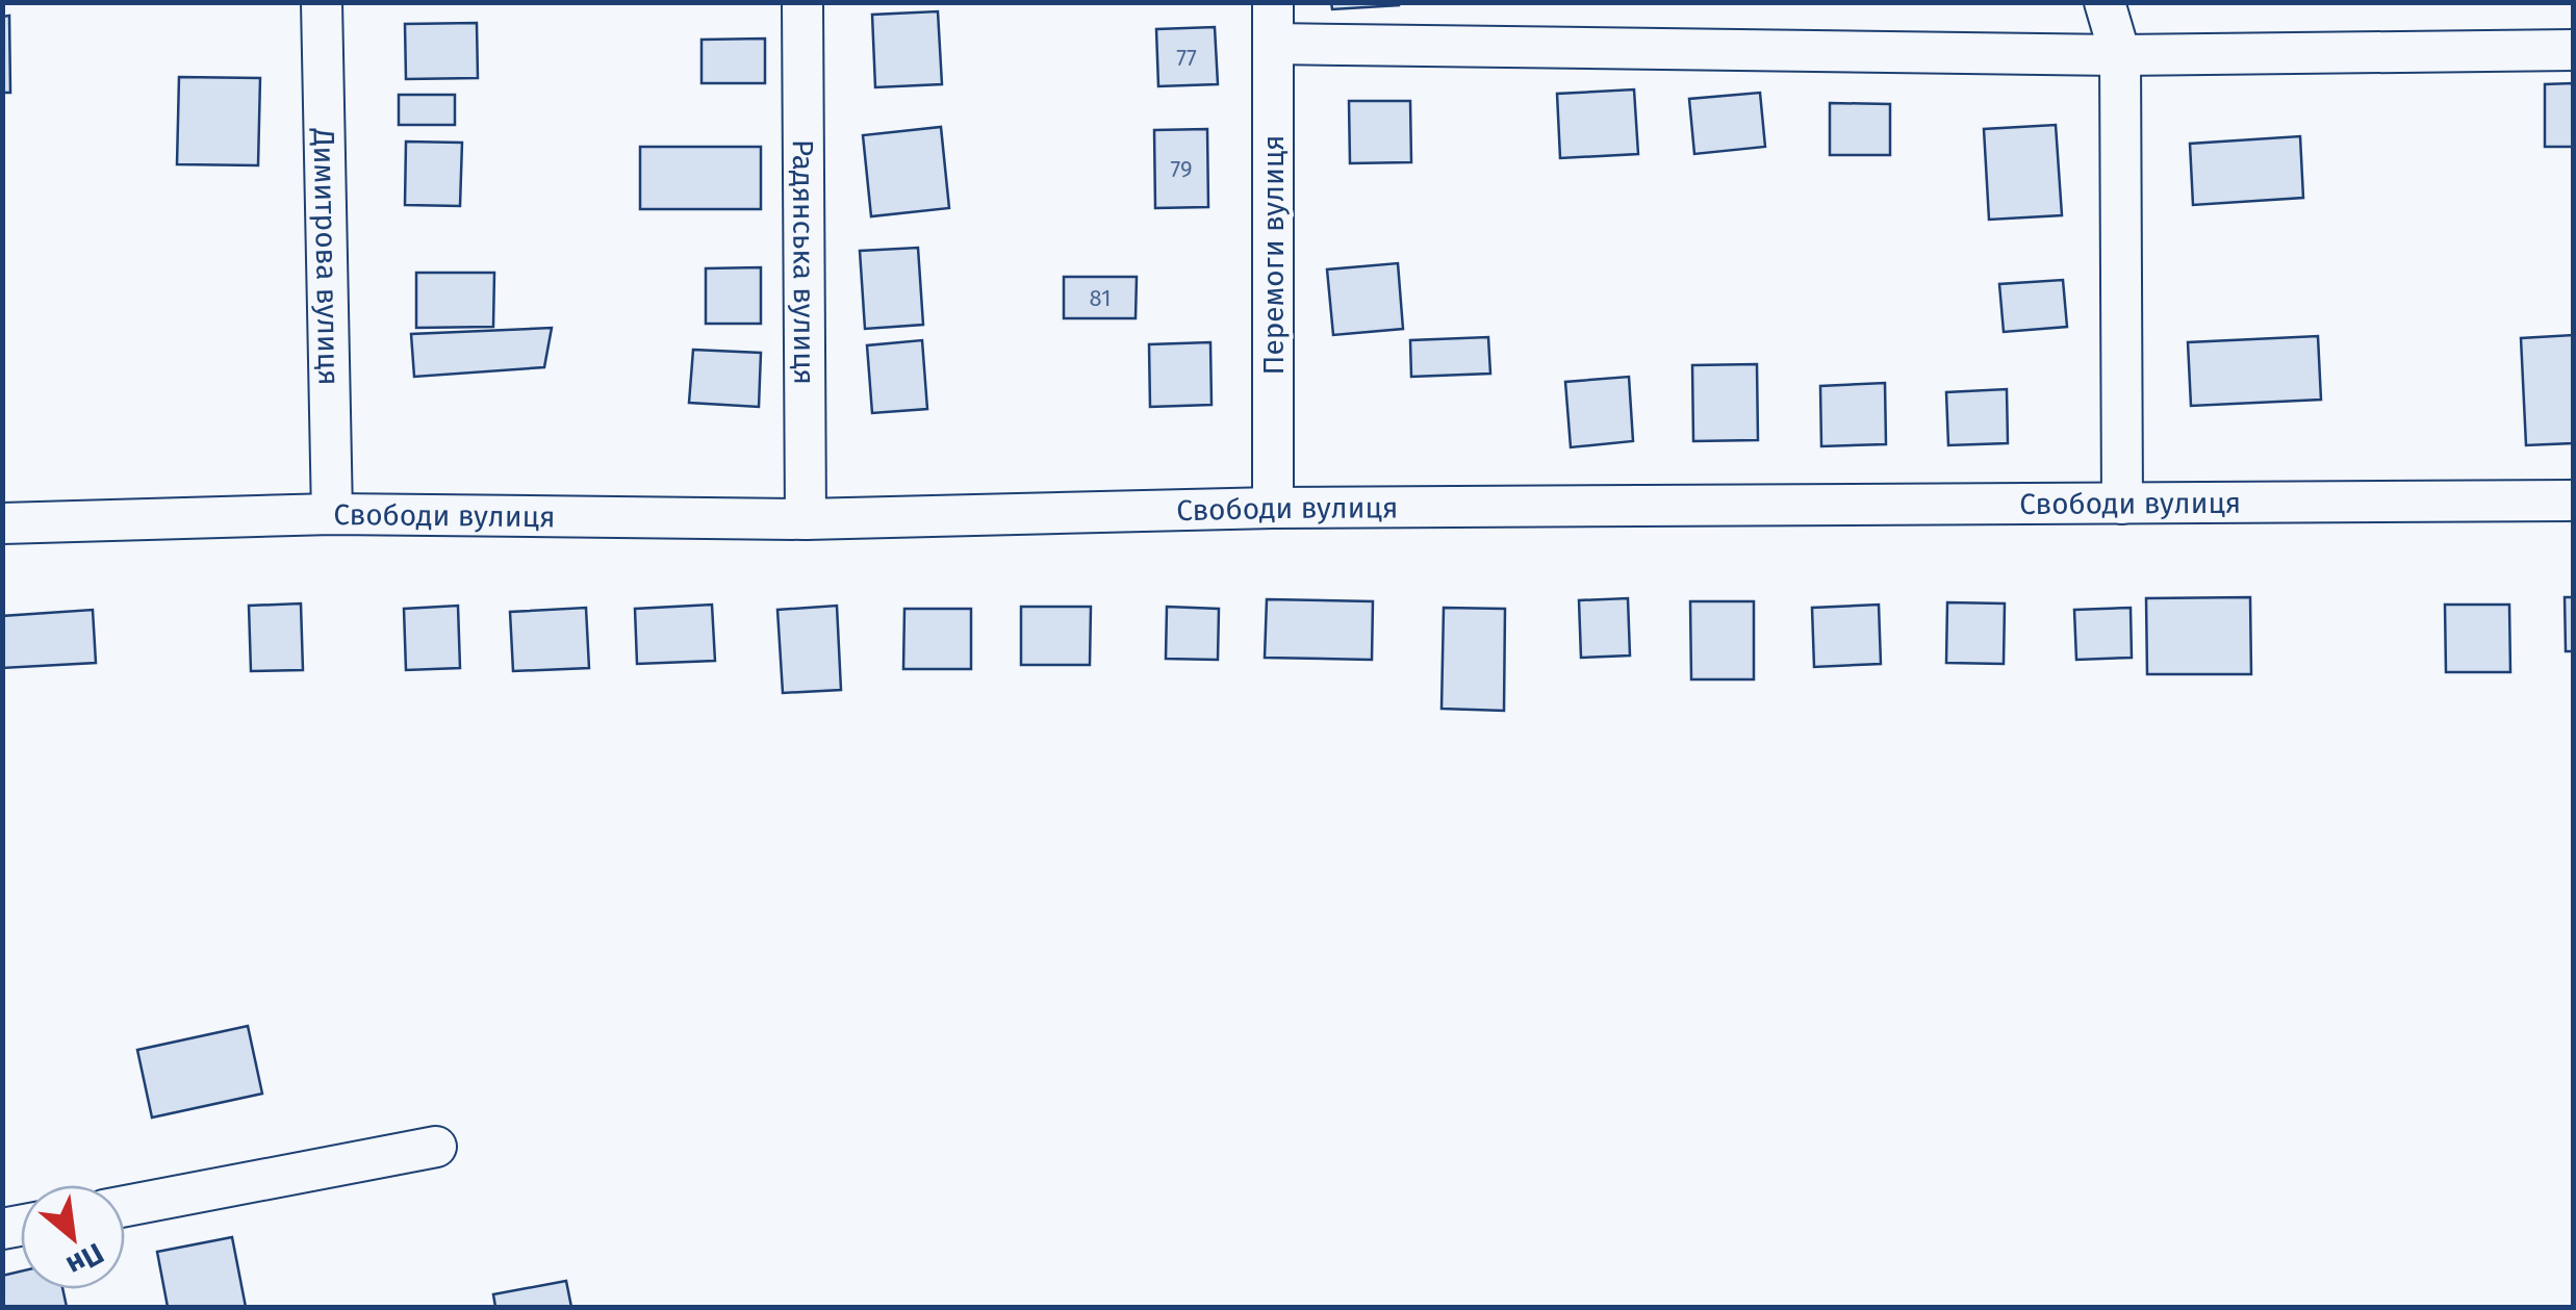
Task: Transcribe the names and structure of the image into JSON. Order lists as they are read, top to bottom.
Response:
{
  "streets": {
    "street": [
      "Перемоги вулиця",
      "Димитрова вулиця",
      "Радянська вулиця",
      "Свободи вулиця"
    ]
  },
  "crossings": [
    ["Перемоги вулиця", "Свободи вулиця"],
    ["Димитрова вулиця", "Свободи вулиця"],
    ["Радянська вулиця", "Свободи вулиця"]
  ],
  "house_numbers": ["77", "79", "81"],
  "north": "bottom right"
}
